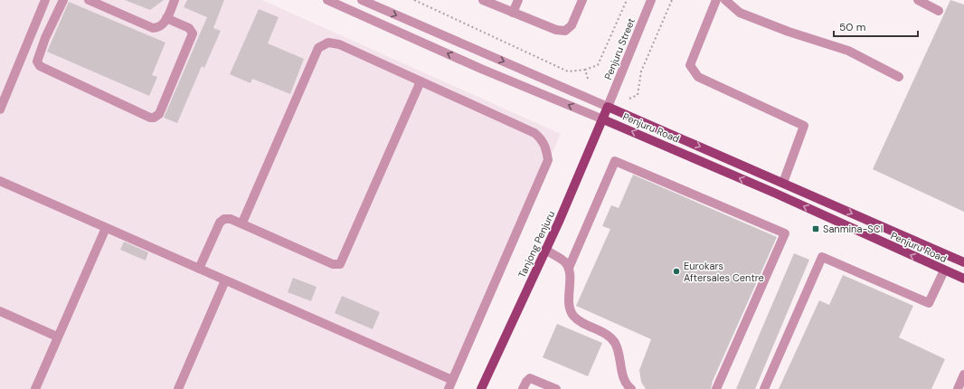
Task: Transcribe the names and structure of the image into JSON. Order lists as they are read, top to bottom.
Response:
{
  "streets": {
    "main road": ["Penjuru Road", "Tanjong Penjuru"],
    "street": ["Penjuru Street"]
  },
  "crossings": [
    ["Penjuru Street", "Penjuru Road"],
    ["Penjuru Street", "Tanjong Penjuru"],
    ["Penjuru Road", "Tanjong Penjuru"]
  ],
  "places": {
    "transit": ["Sanmina-SCI"],
    "other": ["Eurokars Aftersales Centre"]
  },
  "scale_bar": "50 m"
}
